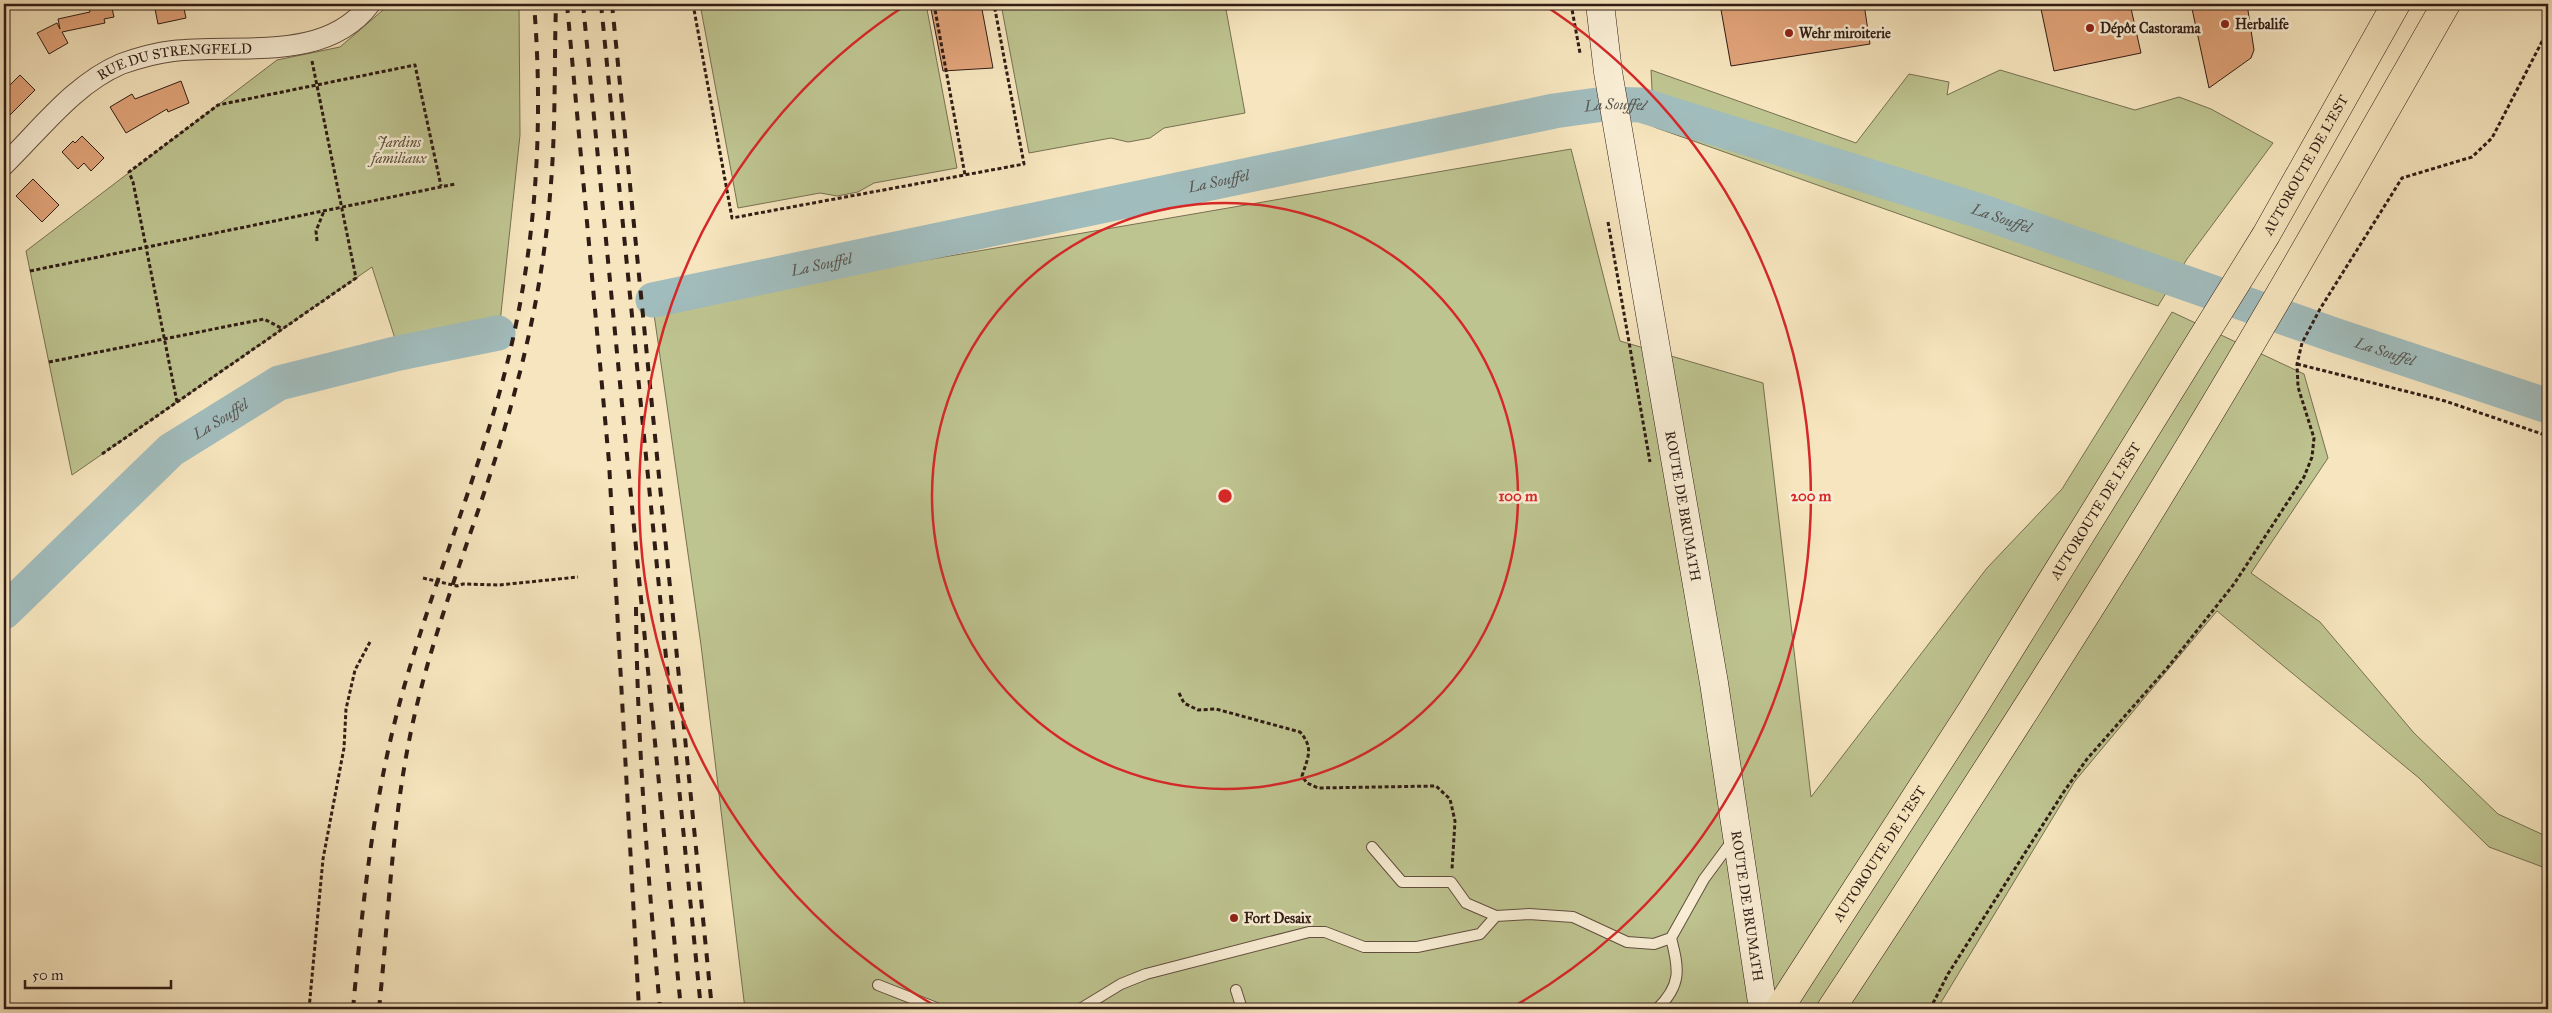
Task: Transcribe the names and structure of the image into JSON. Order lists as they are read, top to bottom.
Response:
{
  "streets": {
    "highway": ["AUTOROUTE DE L’EST"],
    "main road": ["ROUTE DE BRUMATH"],
    "street": ["RUE DU STRENGFELD"]
  },
  "water": ["La Souffel"],
  "parks": ["Jardins familiaux"],
  "places": [
    "Herbalife",
    "Dépôt Castorama",
    "Wehr miroiterie",
    "Fort Desaix"
  ],
  "scale_bar": "50 m",
  "rings": ["100 m", "200 m"]
}
